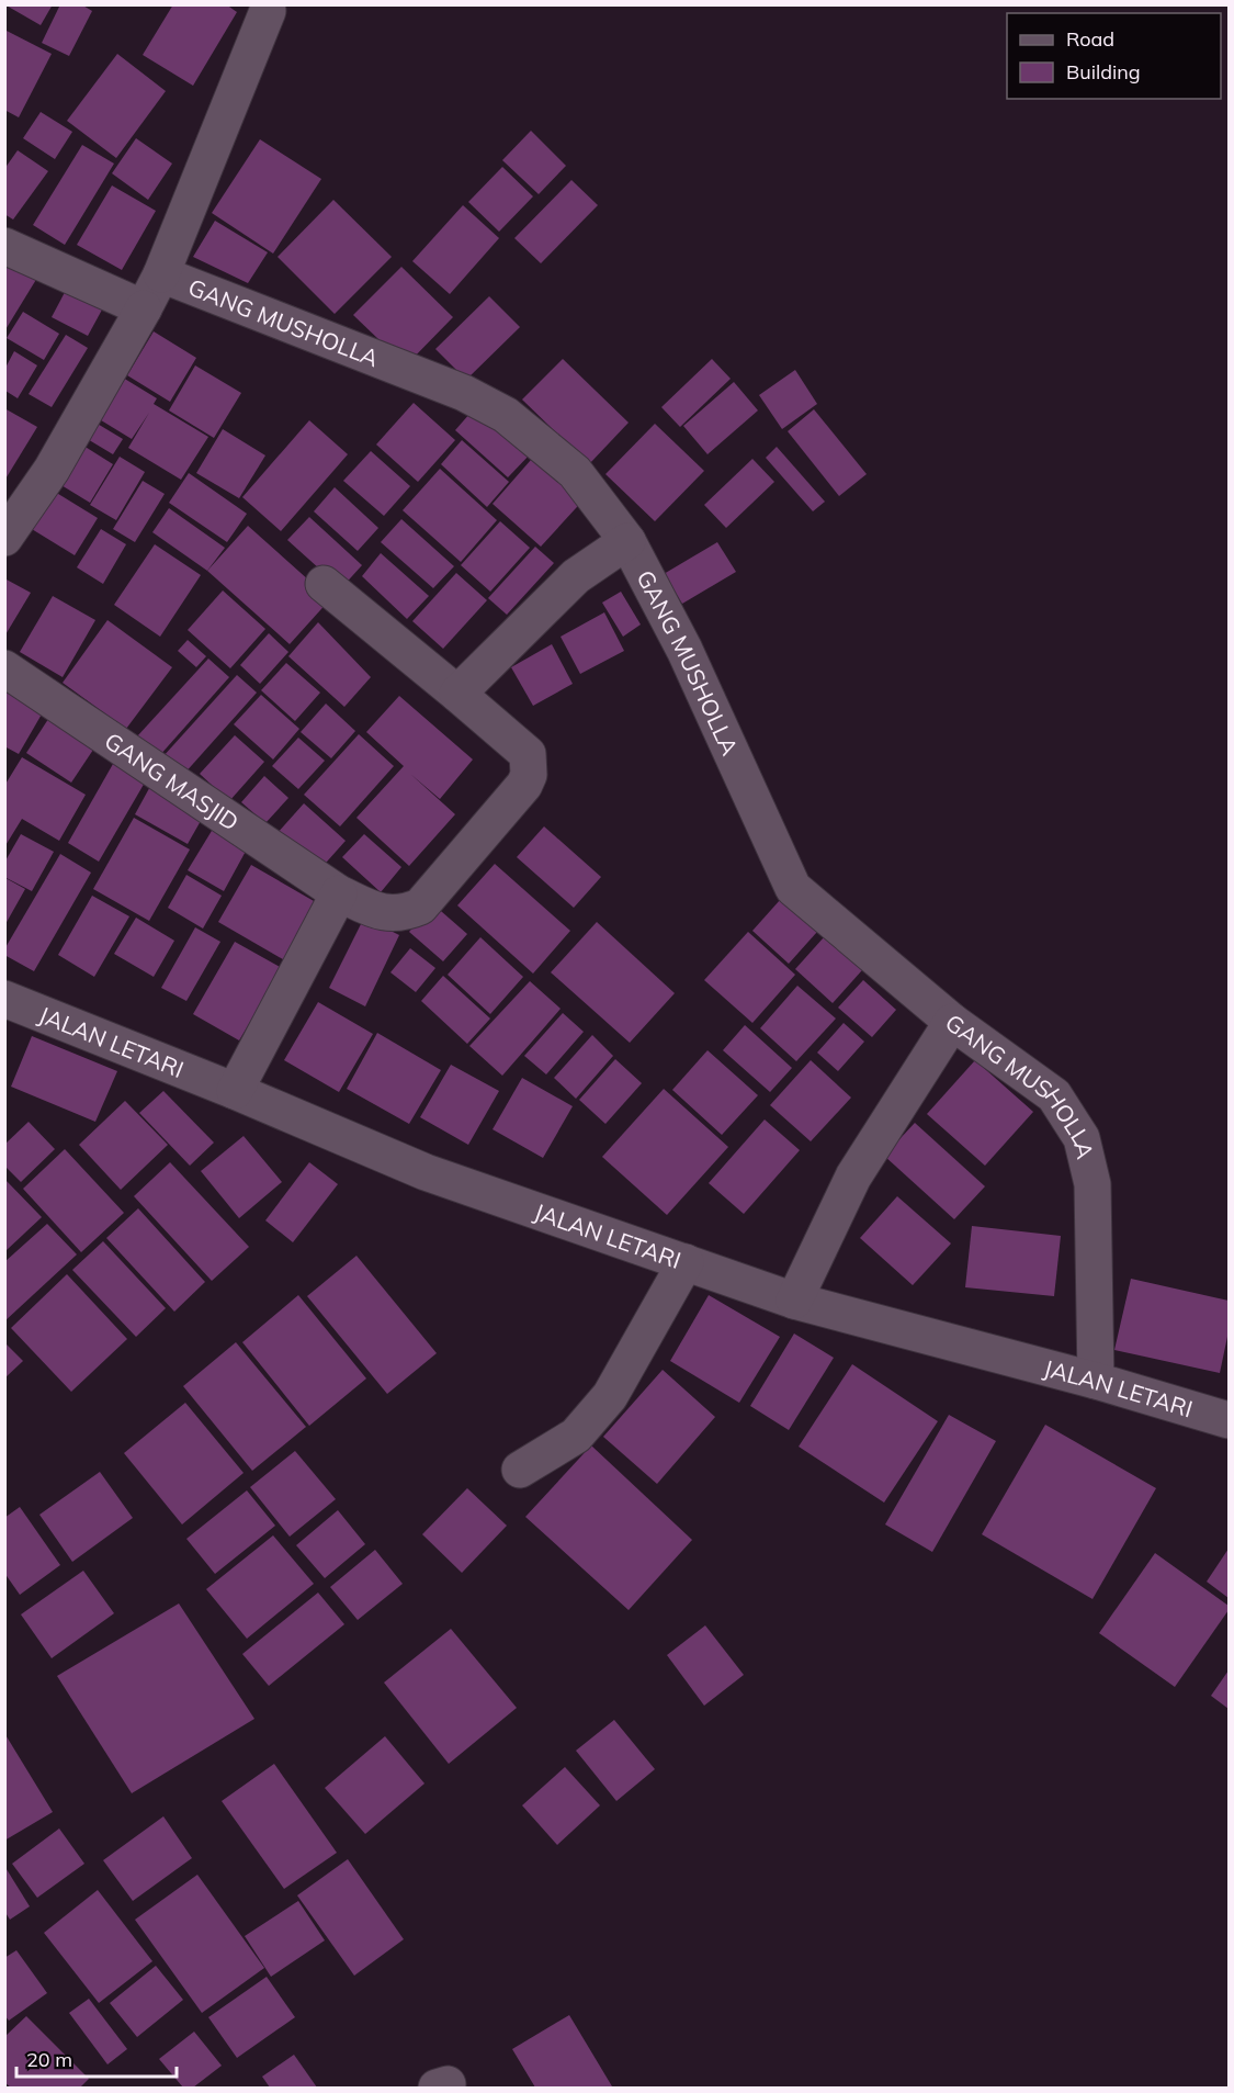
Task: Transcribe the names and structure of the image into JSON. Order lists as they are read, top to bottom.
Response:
{
  "streets": {
    "street": ["GANG MUSHOLLA", "GANG MASJID", "JALAN LETARI"]
  },
  "crossings": [
    ["GANG MUSHOLLA", "JALAN LETARI"]
  ],
  "legend": ["Road", "Building"],
  "scale_bar": "20 m"
}
